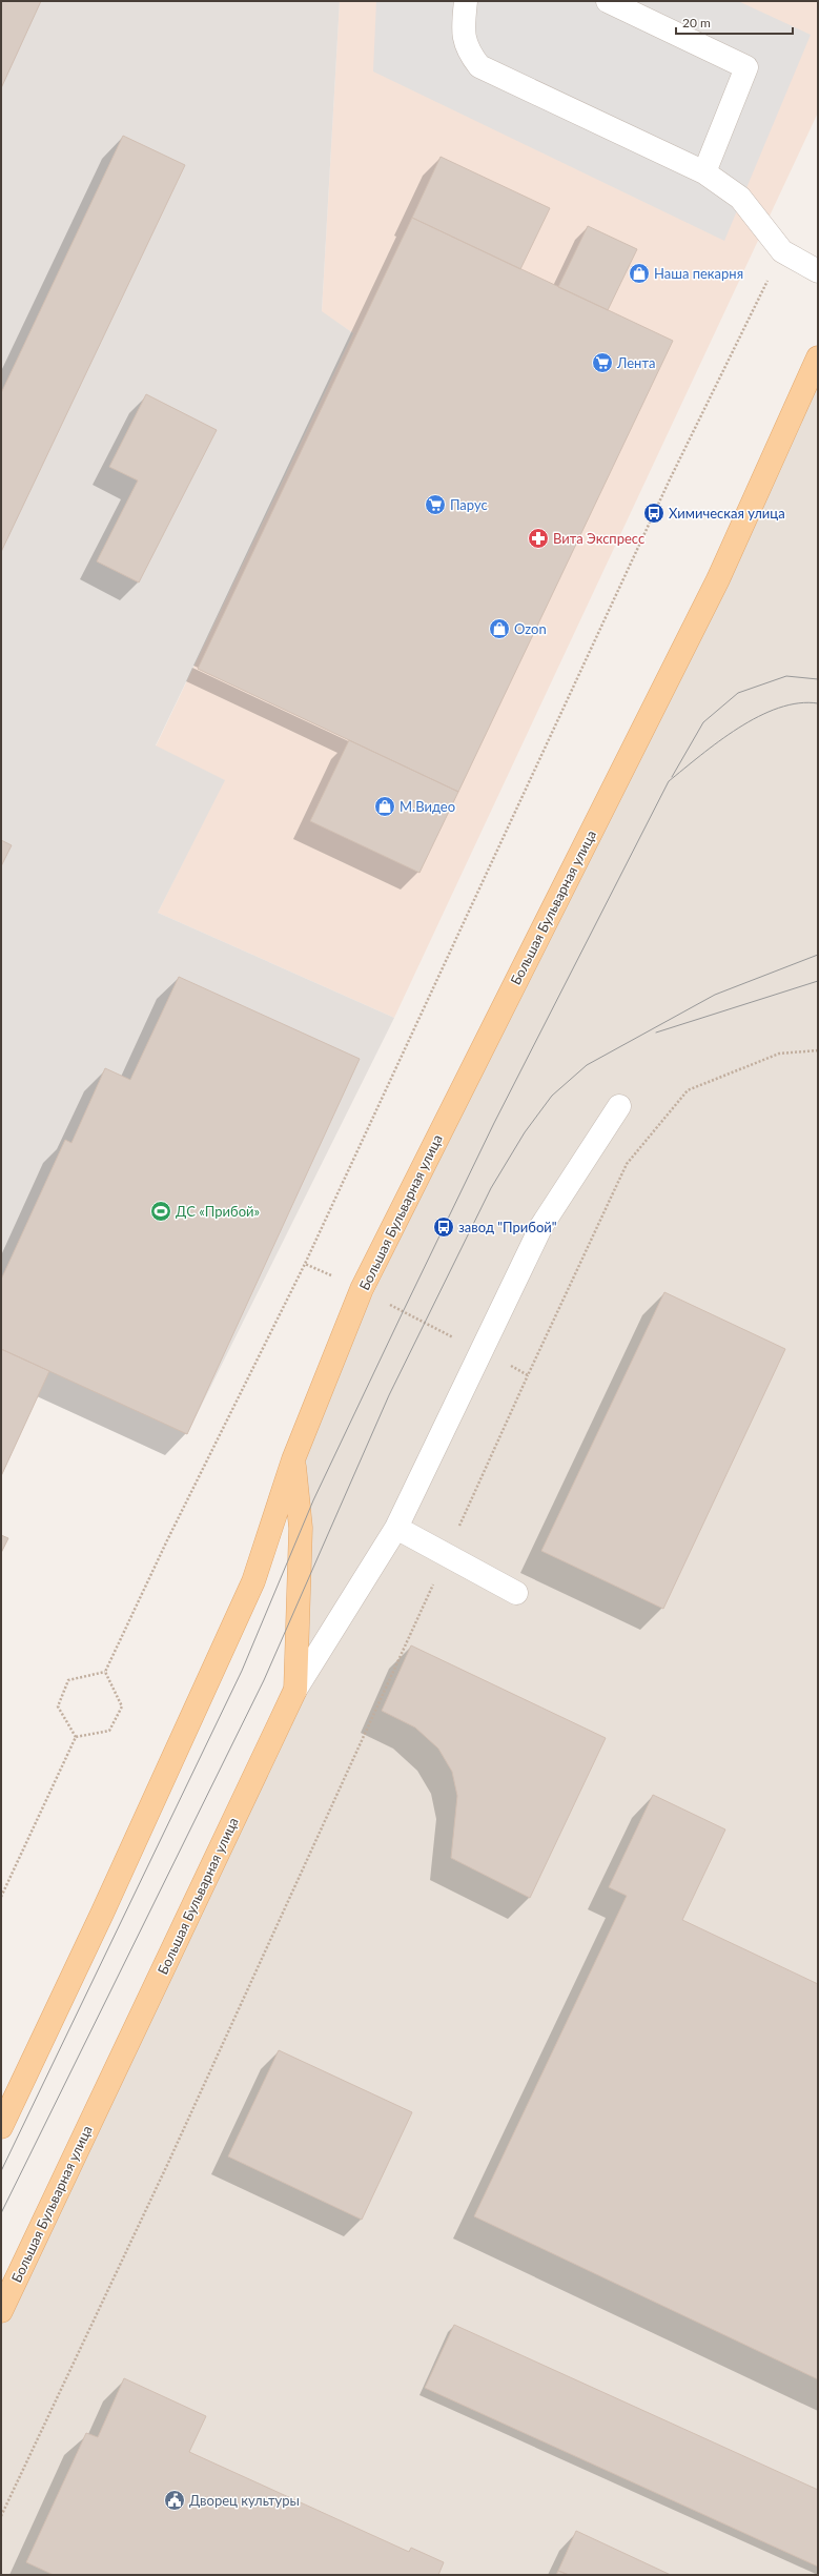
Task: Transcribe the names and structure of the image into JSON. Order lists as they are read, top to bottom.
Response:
{
  "streets": {
    "main road": ["Большая Бульварная улица"]
  },
  "places": {
    "shop": ["Наша пекарня", "Ozon", "М.Видео"],
    "supermarket": ["Лента", "Парус"],
    "bus stop": ["Химическая улица", "завод \"Прибой\""],
    "pharmacy": ["Вита Экспресс"],
    "sports": ["ДC «Прибой»"],
    "public building": ["Дворец культуры"]
  },
  "scale_bar": "20 m"
}
